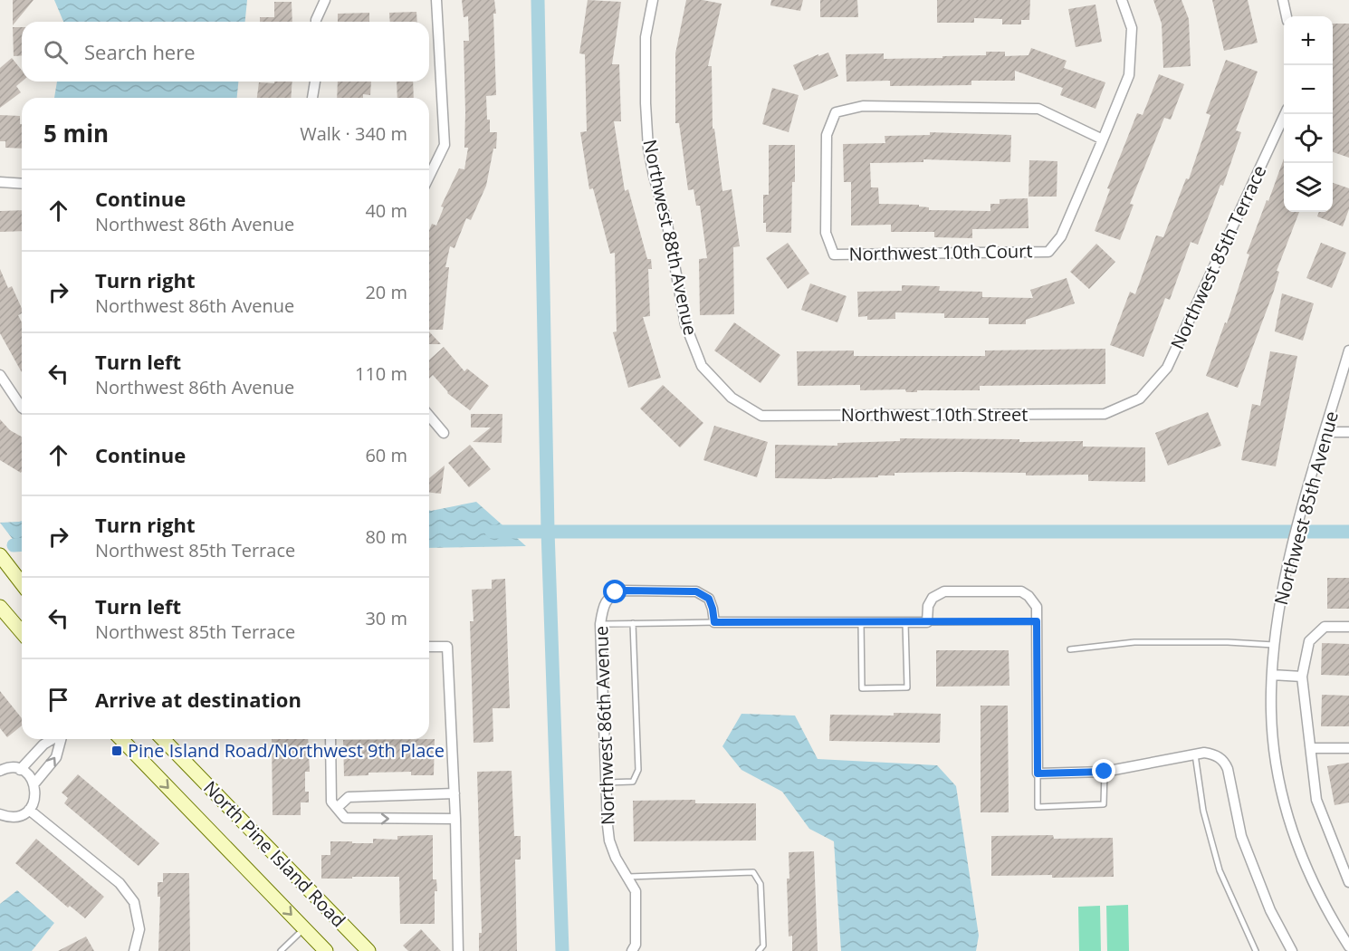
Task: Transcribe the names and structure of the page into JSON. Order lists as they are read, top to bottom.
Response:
{
  "streets": {
    "main road": ["North Pine Island Road"],
    "street": [
      "Northwest 88th Avenue",
      "Northwest 10th Court",
      "Northwest 85th Terrace",
      "Northwest 10th Street",
      "Northwest 85th Avenue",
      "Northwest 86th Avenue"
    ]
  },
  "crossings": [
    ["Northwest 88th Avenue", "Northwest 10th Street"],
    ["Northwest 85th Terrace", "Northwest 10th Street"]
  ],
  "places": {
    "transit": ["Pine Island Road/Northwest 9th Place"]
  },
  "page": {
    "map_buttons": ["+", "−"],
    "search": "Search here",
    "heading": ["5 min", "Walk · 340 m"],
    "list": [
      ["Continue", "Northwest 86th Avenue", "40 m"],
      ["Turn right", "Northwest 86th Avenue", "20 m"],
      ["Turn left", "Northwest 86th Avenue", "110 m"],
      ["Continue", "60 m"],
      ["Turn right", "Northwest 85th Terrace", "80 m"],
      ["Turn left", "Northwest 85th Terrace", "30 m"],
      "Arrive at destination"
    ]
  }
}
